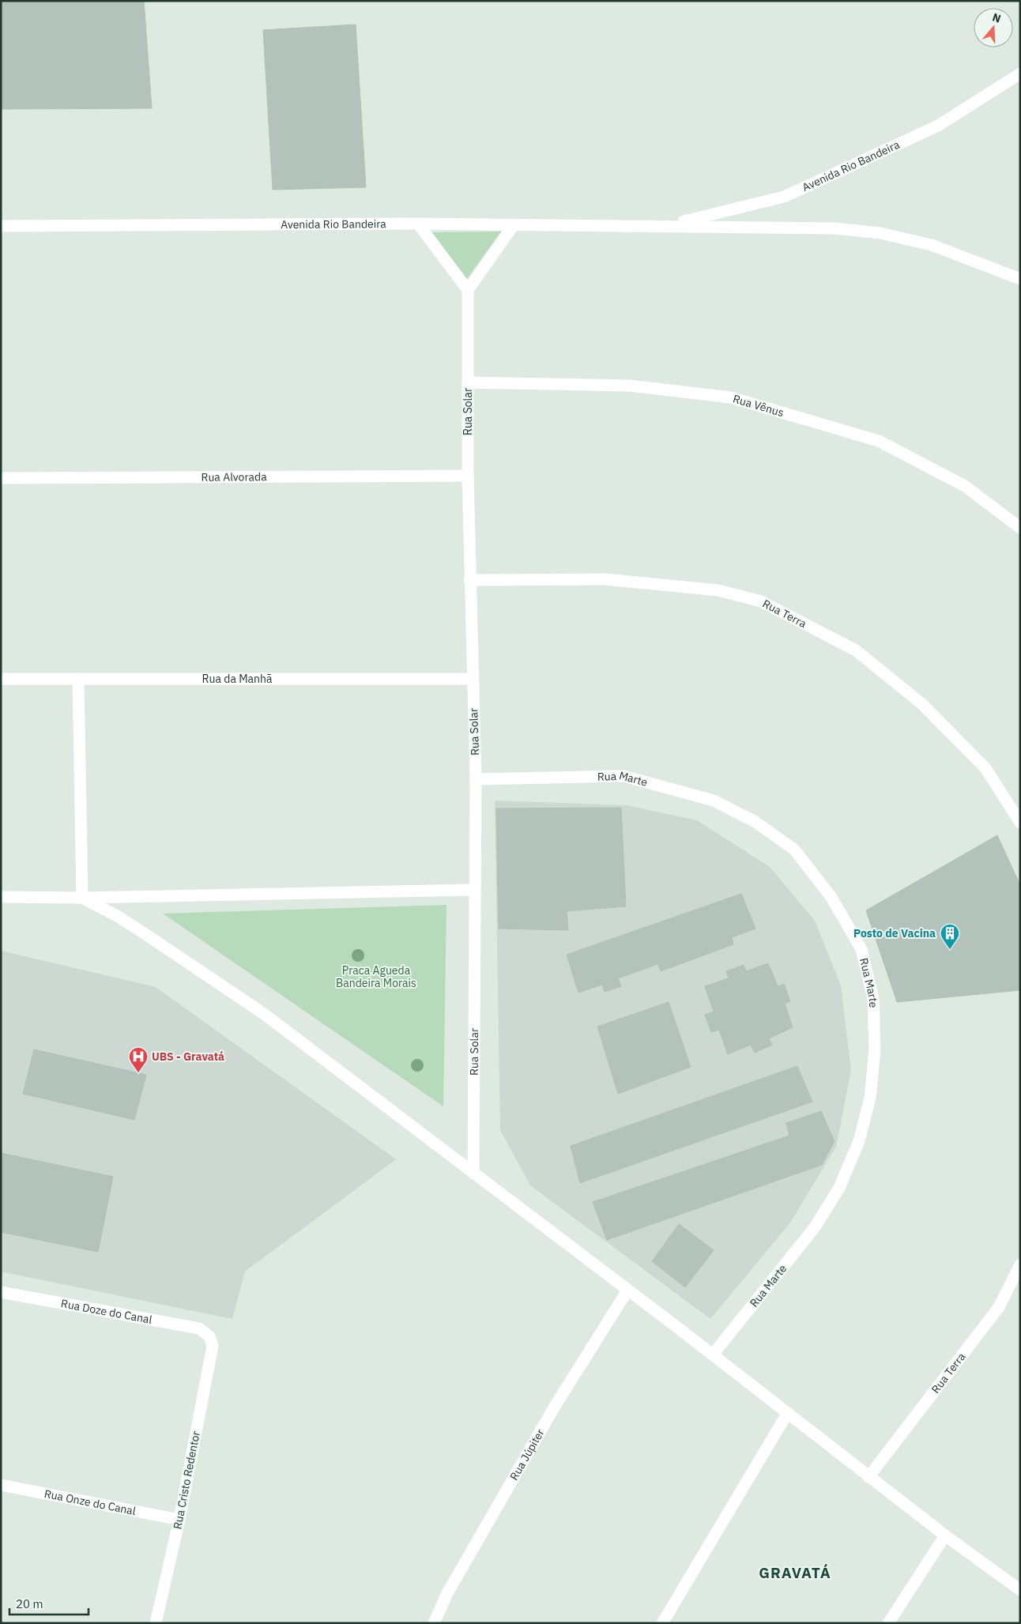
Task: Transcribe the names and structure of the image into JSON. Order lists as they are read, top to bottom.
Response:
{
  "streets": {
    "street": [
      "Avenida Rio Bandeira",
      "Rua Vênus",
      "Rua Solar",
      "Rua Alvorada",
      "Rua Terra",
      "Rua da Manhã",
      "Rua Marte",
      "Rua Doze do Canal",
      "Rua Júpiter",
      "Rua Cristo Redentor",
      "Rua Onze do Canal"
    ]
  },
  "crossings": [
    ["Rua Vênus", "Rua Solar"],
    ["Rua Solar", "Rua Alvorada"],
    ["Rua Solar", "Rua Terra"],
    ["Rua Solar", "Rua da Manhã"],
    ["Rua Solar", "Rua Marte"],
    ["Rua Doze do Canal", "Rua Cristo Redentor"],
    ["Rua Cristo Redentor", "Rua Onze do Canal"]
  ],
  "districts": ["GRAVATÁ"],
  "parks": ["Praca Agueda Bandeira Morais"],
  "places": {
    "building": ["Posto de Vacina"],
    "hospital": ["UBS - Gravatá"]
  },
  "scale_bar": "20 m",
  "north": "top"
}
